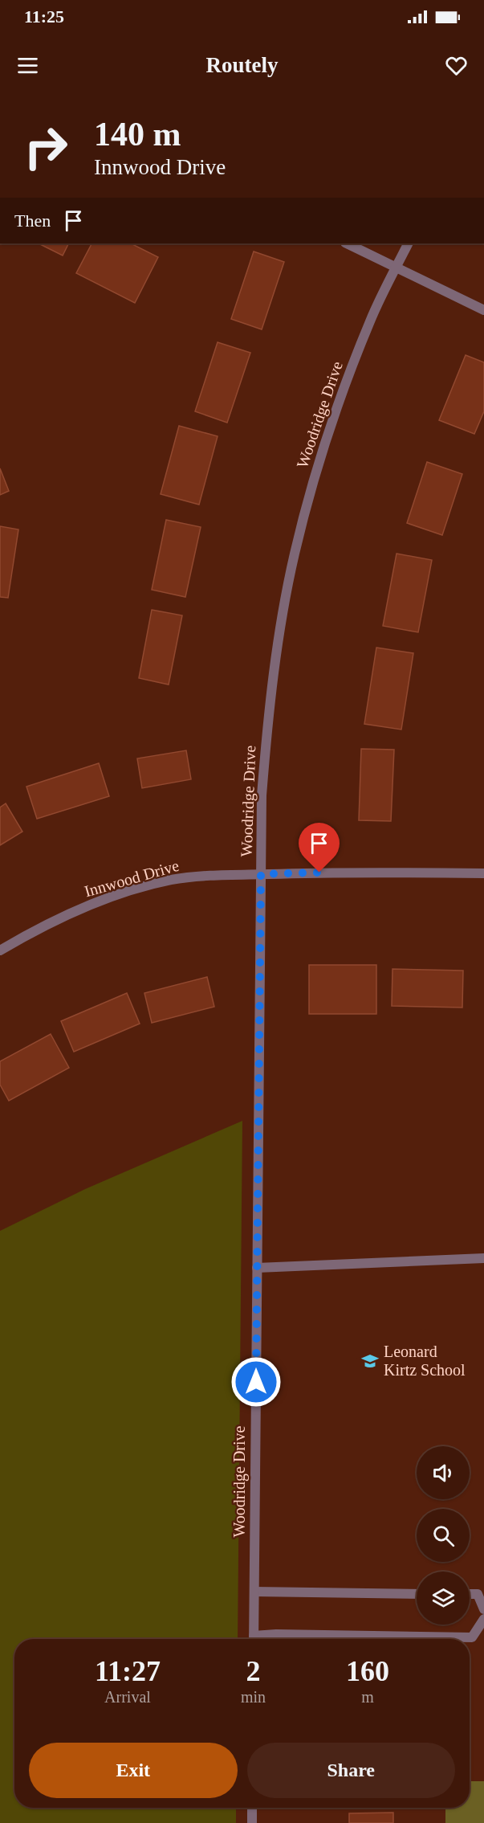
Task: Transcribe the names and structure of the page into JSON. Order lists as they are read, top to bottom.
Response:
{
  "streets": {
    "street": ["Woodridge Drive", "Innwood Drive"]
  },
  "crossings": [
    ["Woodridge Drive", "Innwood Drive"]
  ],
  "places": {
    "school or university": ["Leonard Kirtz School"]
  },
  "page": {
    "status": "11:25",
    "header": "Routely",
    "turn": ["140 m", "Innwood Drive"],
    "then": "Then",
    "eta": [
      "11:27",
      "Arrival",
      "2",
      "min",
      "160",
      "m"
    ],
    "buttons": ["Exit", "Share"]
  }
}
